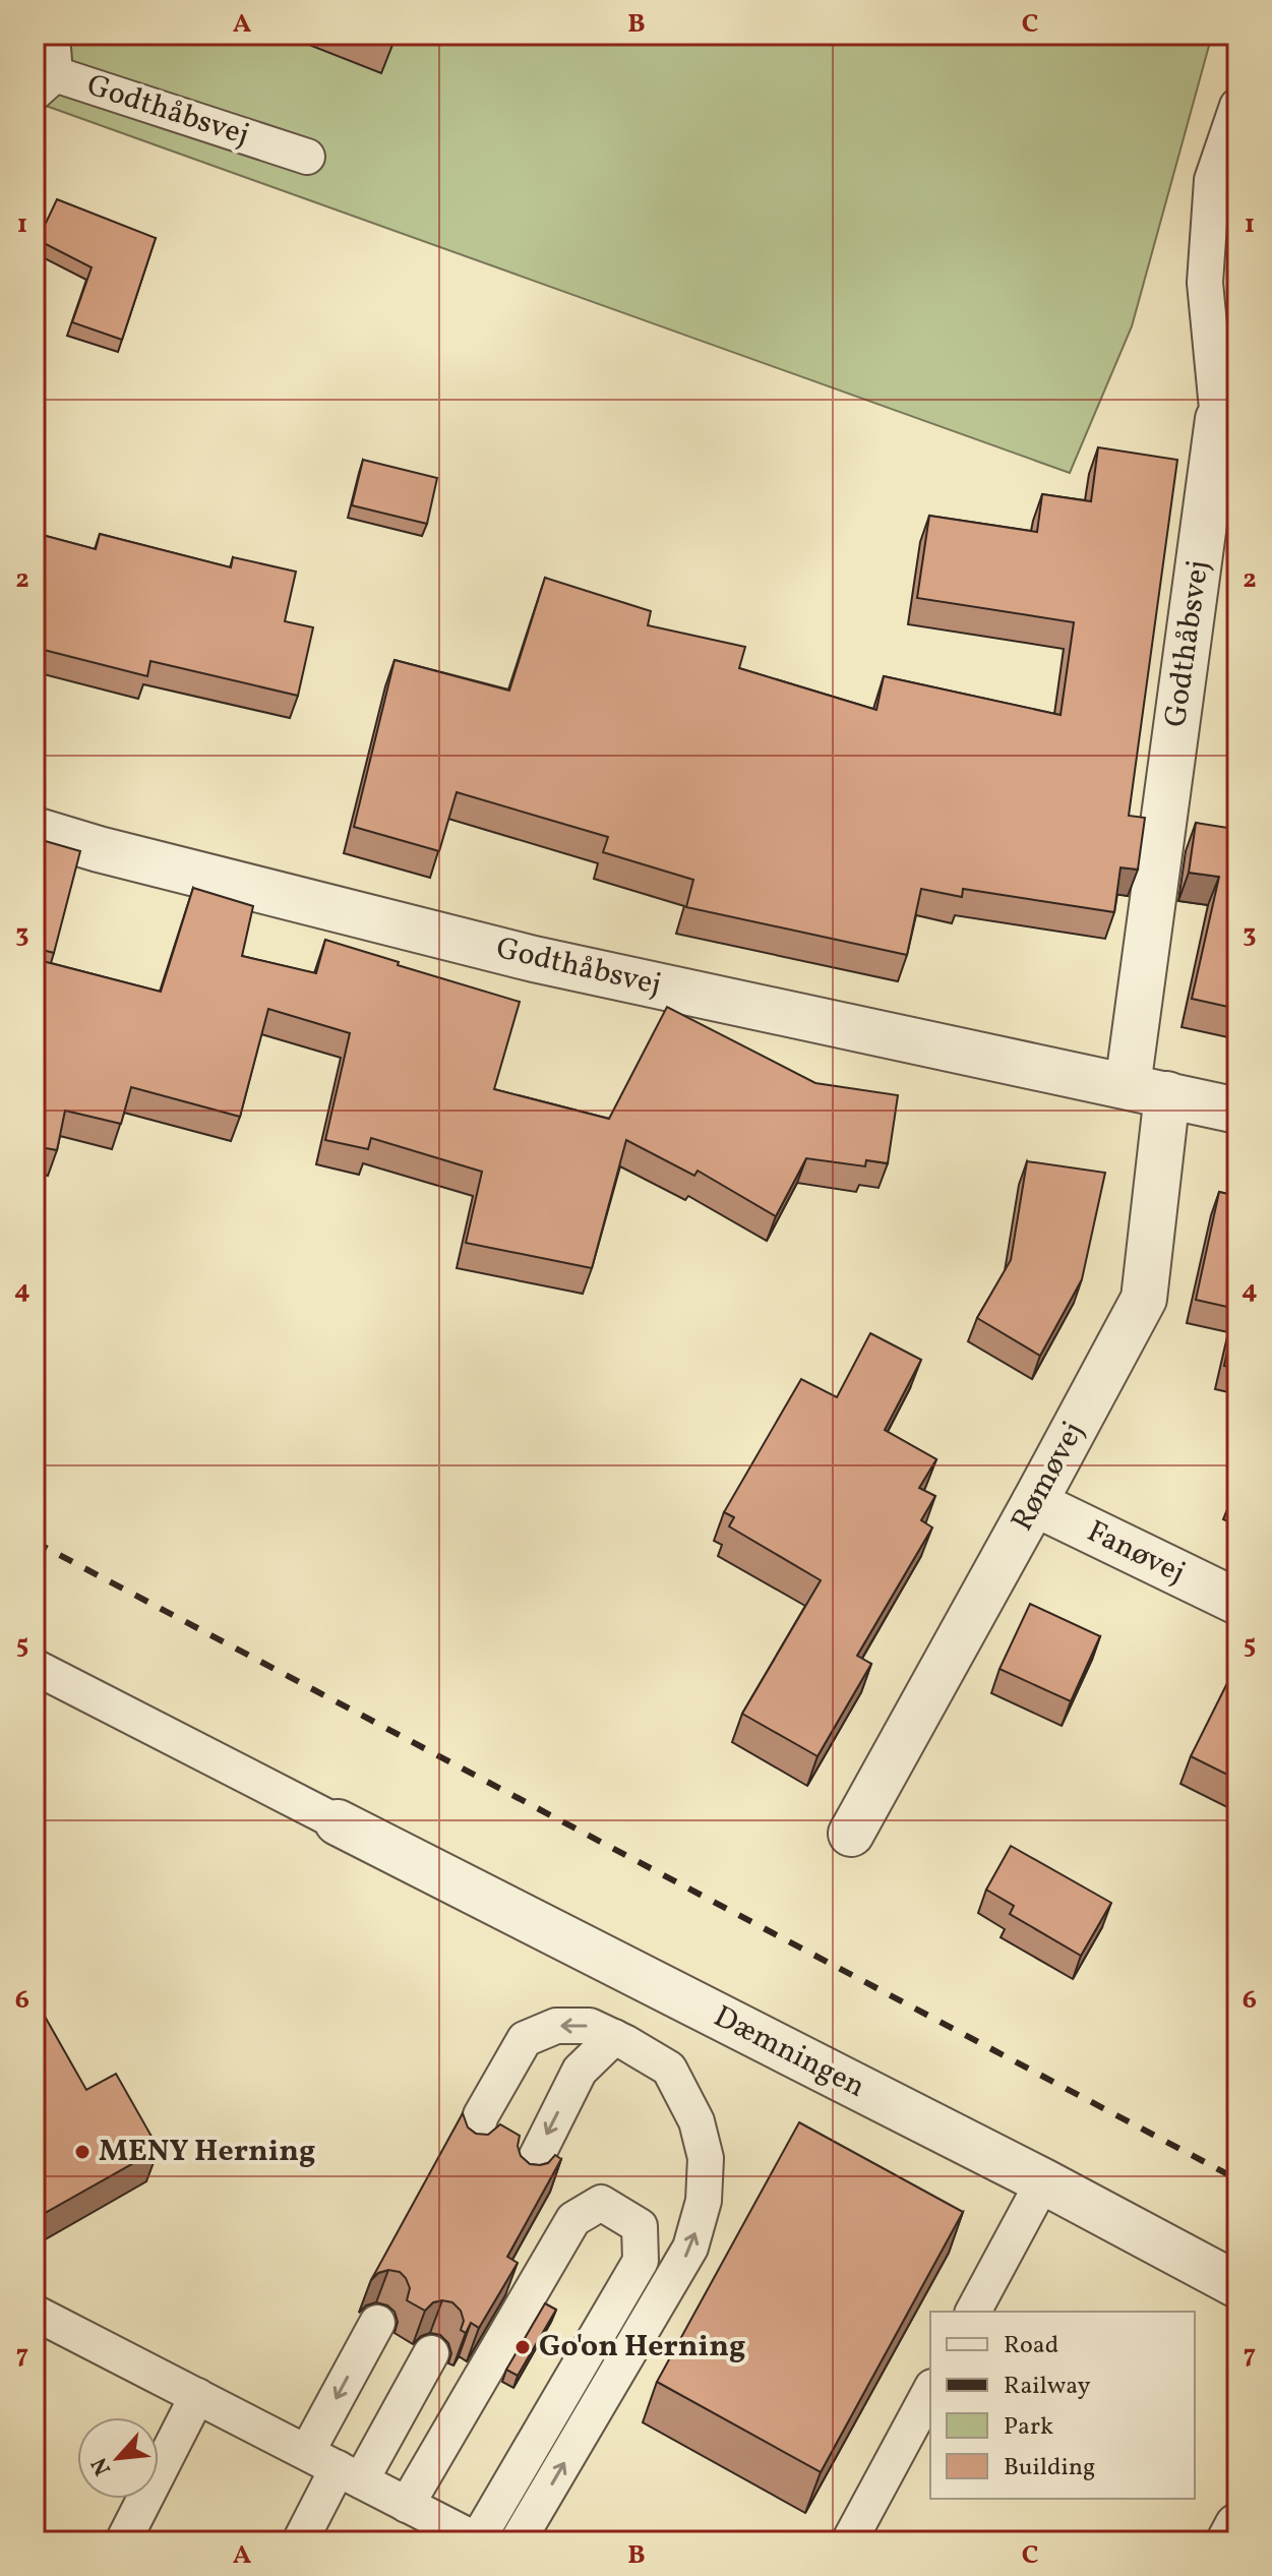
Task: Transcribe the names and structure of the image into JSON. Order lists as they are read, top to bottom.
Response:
{
  "streets": {
    "street": [
      "Godthåbsvej",
      "Rømøvej",
      "Fanøvej",
      "Dæmningen"
    ]
  },
  "crossings": [
    ["Godthåbsvej", "Rømøvej"],
    ["Rømøvej", "Fanøvej"]
  ],
  "places": ["MENY Herning", "Go'on Herning"],
  "legend": [
    "Road",
    "Railway",
    "Park",
    "Building"
  ],
  "north": "bottom left",
  "grid": {
    "columns": ["A", "B", "C"],
    "rows": [
      "1",
      "2",
      "3",
      "4",
      "5",
      "6",
      "7"
    ]
  }
}
